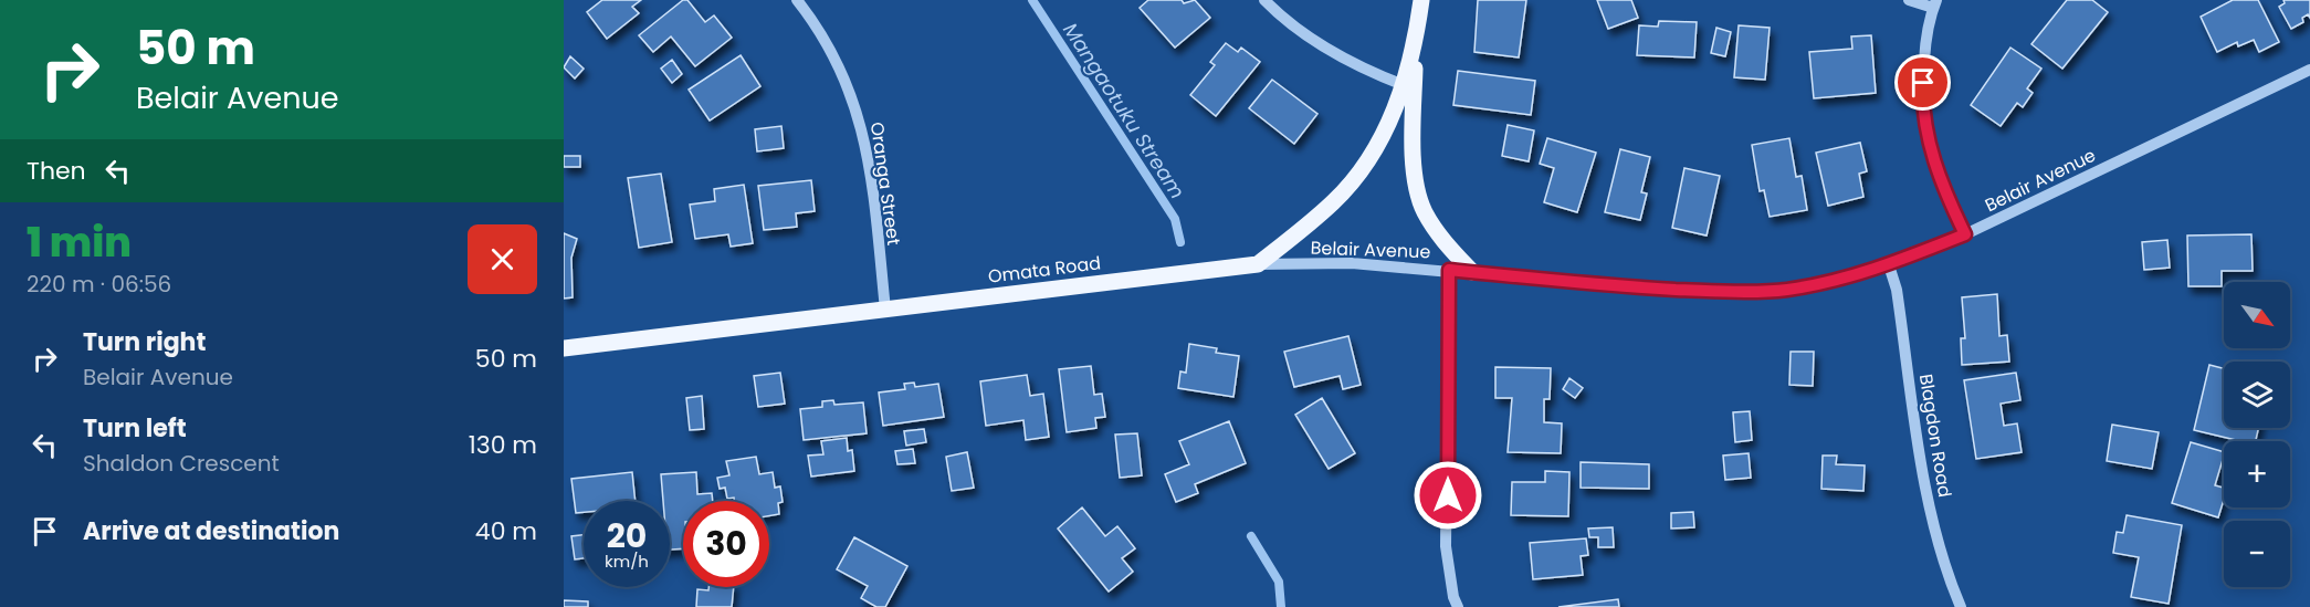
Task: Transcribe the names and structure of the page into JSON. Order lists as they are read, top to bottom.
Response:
{
  "streets": {
    "main road": ["Omata Road"],
    "street": ["Belair Avenue", "Oranga Street", "Blagdon Road"]
  },
  "crossings": [
    ["Belair Avenue", "Omata Road"],
    ["Belair Avenue", "Blagdon Road"],
    ["Oranga Street", "Omata Road"]
  ],
  "water": ["Mangaotuku Stream"],
  "north": "bottom right",
  "page": {
    "turn": ["50 m", "Belair Avenue"],
    "then": "Then",
    "heading": ["1 min", "220 m · 06:56"],
    "map_buttons": ["+", "−"],
    "list": [
      {
        "name": "Turn right",
        "note": "Belair Avenue",
        "value": "50 m"
      },
      {
        "name": "Turn left",
        "note": "Shaldon Crescent",
        "value": "130 m"
      },
      {
        "name": "Arrive at destination",
        "value": "40 m"
      }
    ],
    "speed": "20 km/h",
    "limit": "30"
  }
}
